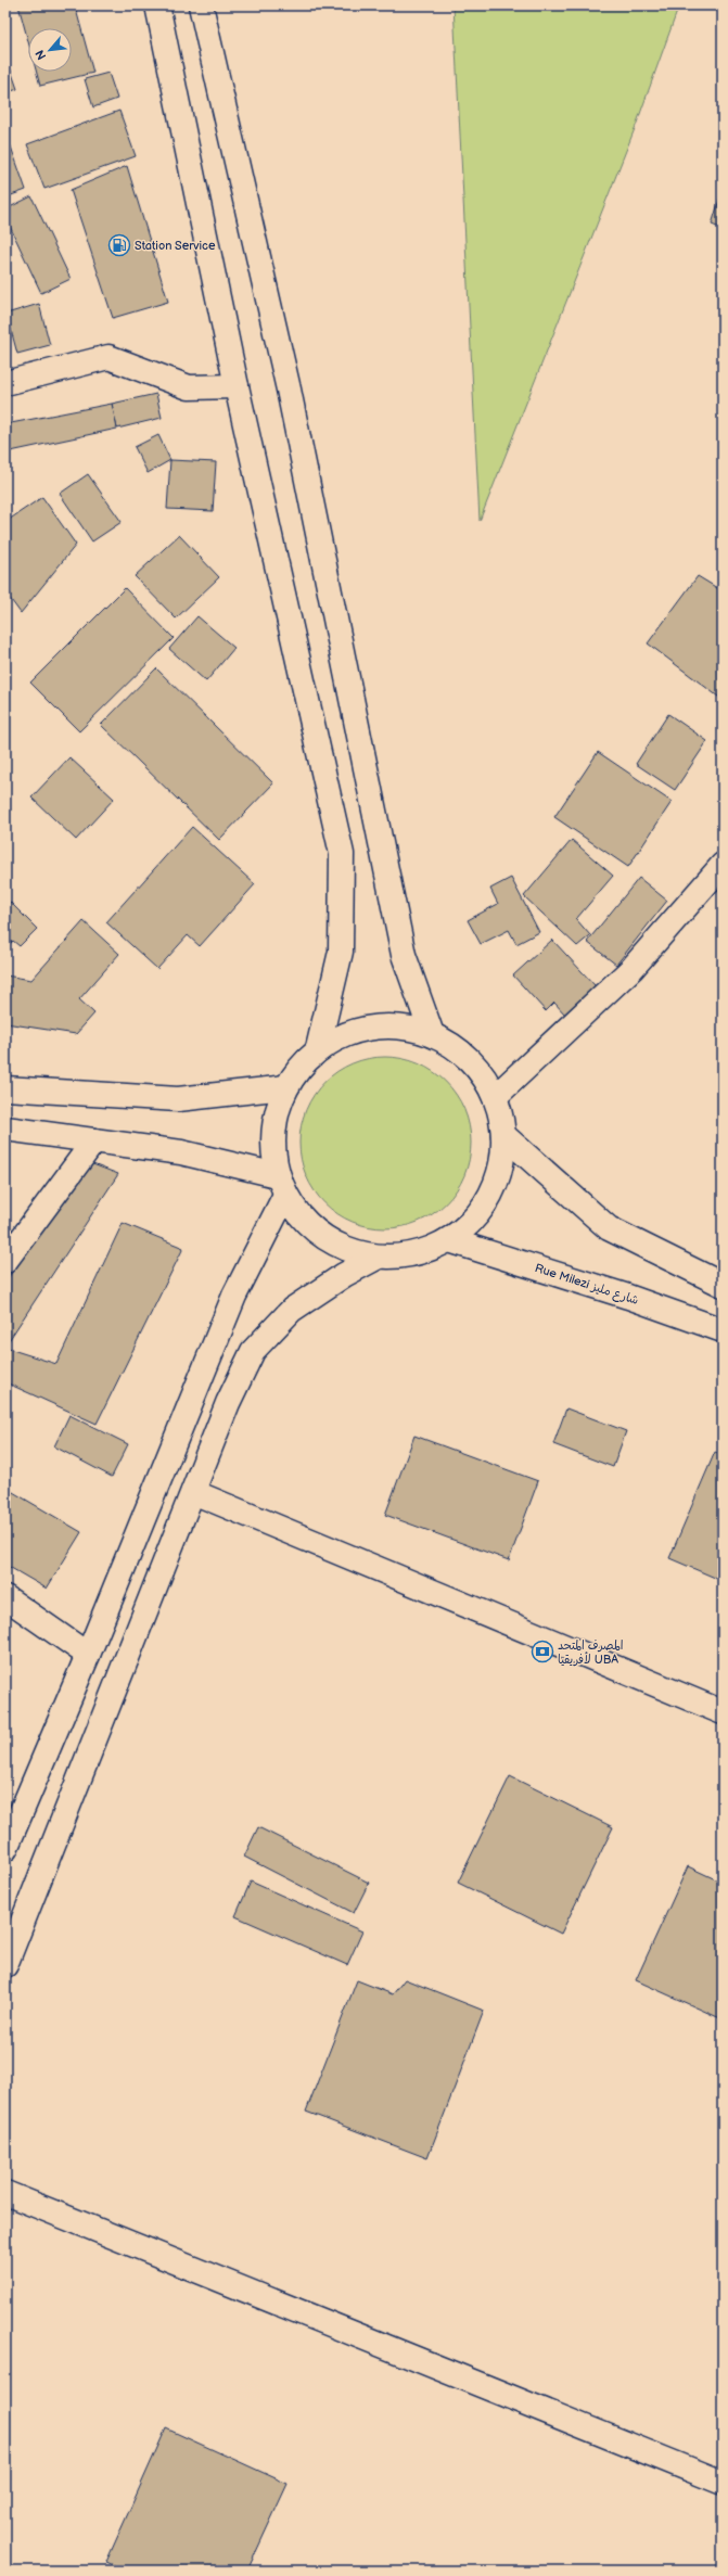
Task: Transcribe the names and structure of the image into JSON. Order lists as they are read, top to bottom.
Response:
{
  "streets": {
    "street": ["Rue Milezi شارع مليز"]
  },
  "places": {
    "fuel station": ["Station Service"],
    "bank": ["المصرف المتحد لأفريقيا UBA"]
  },
  "north": "bottom left"
}
